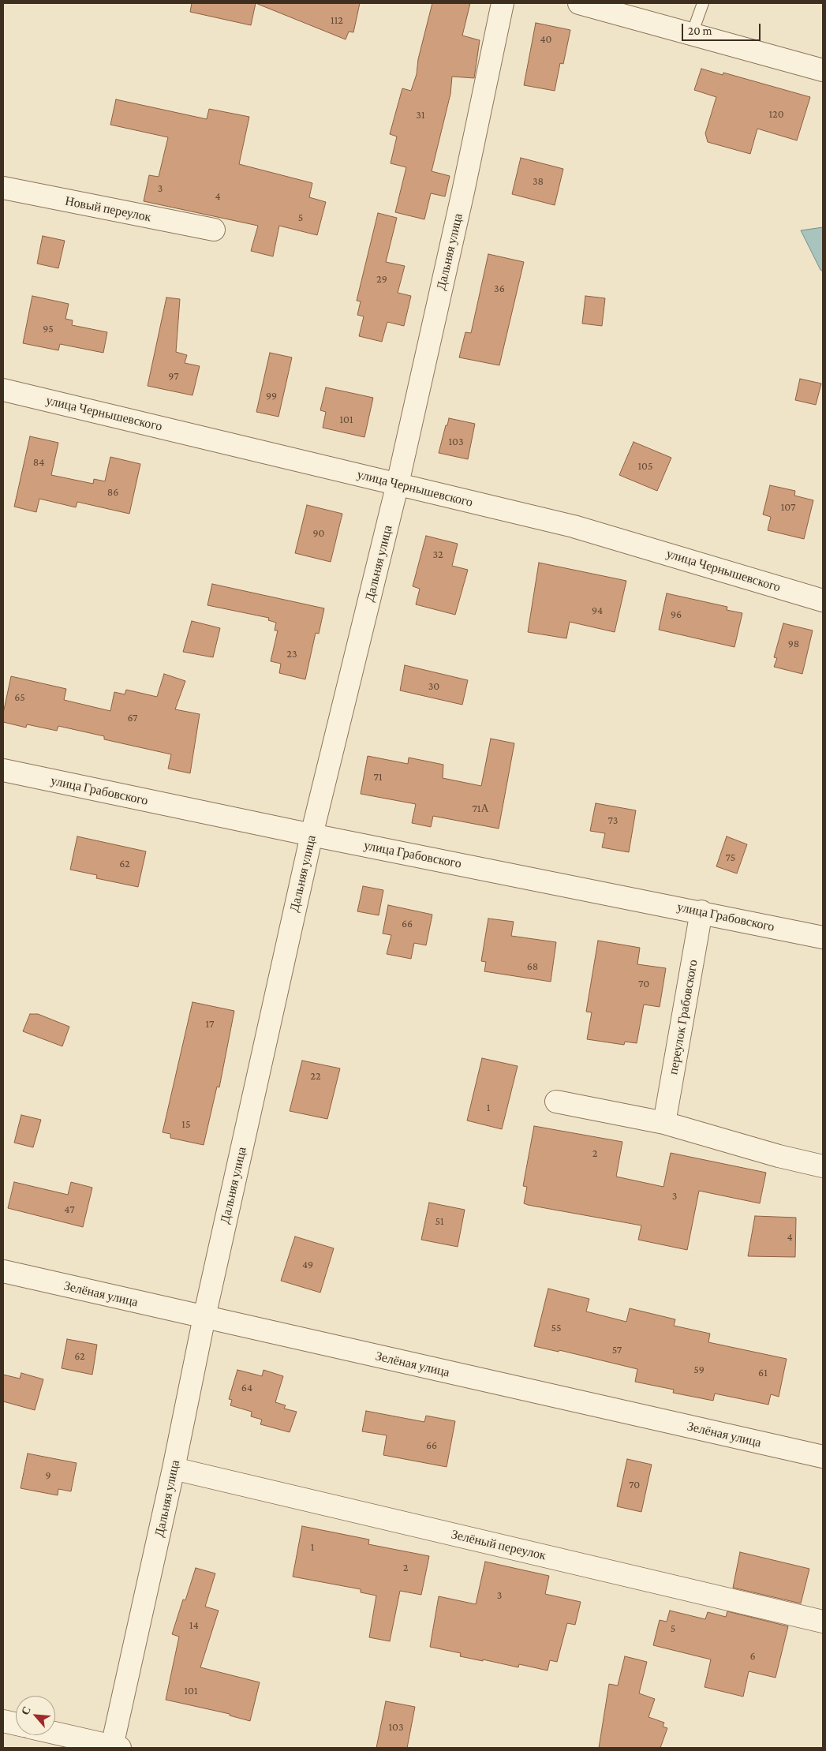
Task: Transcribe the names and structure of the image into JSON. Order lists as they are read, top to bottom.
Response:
{
  "streets": {
    "street": [
      "Новый переулок",
      "Дальняя улица",
      "улица Чернышевского",
      "улица Грабовского",
      "переулок Грабовского",
      "Зелёная улица",
      "Зелёный переулок"
    ]
  },
  "crossings": [
    ["Дальняя улица", "улица Чернышевского"],
    ["Дальняя улица", "улица Грабовского"],
    ["Дальняя улица", "Зелёная улица"],
    ["Дальняя улица", "Зелёный переулок"],
    ["улица Грабовского", "переулок Грабовского"]
  ],
  "house_numbers": [
    "112",
    "40",
    "120",
    "31",
    "38",
    "3",
    "4",
    "5",
    "29",
    "36",
    "95",
    "97",
    "99",
    "101",
    "103",
    "84",
    "105",
    "86",
    "107",
    "90",
    "32",
    "94",
    "96",
    "98",
    "23",
    "30",
    "65",
    "67",
    "71",
    "71А",
    "73",
    "75",
    "62",
    "66",
    "68",
    "70",
    "17",
    "22",
    "1",
    "15",
    "2",
    "3",
    "47",
    "51",
    "4",
    "49",
    "55",
    "57",
    "62",
    "59",
    "61",
    "64",
    "66",
    "9",
    "70",
    "1",
    "2",
    "3",
    "14",
    "5",
    "6",
    "101",
    "103"
  ],
  "scale_bar": "20 m",
  "north": "top left"
}
